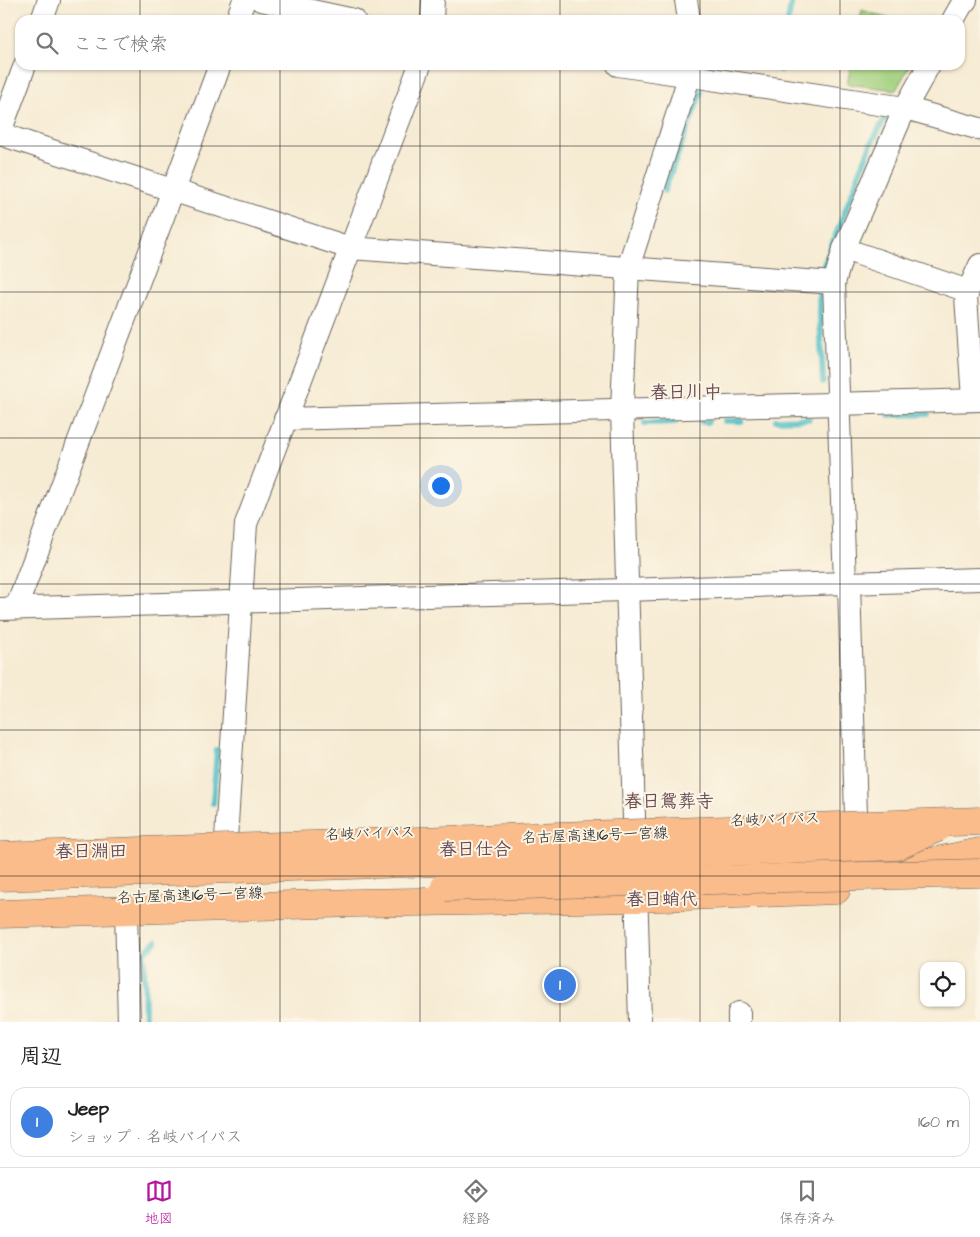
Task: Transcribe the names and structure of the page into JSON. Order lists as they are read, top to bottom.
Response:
{
  "streets": {
    "highway": ["名岐バイパス", "名古屋高速16号一宮線"]
  },
  "districts": [
    "春日川中",
    "春日鴛葬寺",
    "春日仕合",
    "春日淵田",
    "春日蛸代"
  ],
  "page": {
    "search": "ここで検索",
    "pins": "1",
    "heading": "周辺",
    "list": [
      {
        "mark": "1",
        "name": "Jeep",
        "note": "ショップ · 名岐バイパス",
        "value": "160 m"
      }
    ],
    "nav": ["地図", "経路", "保存済み"]
  }
}
